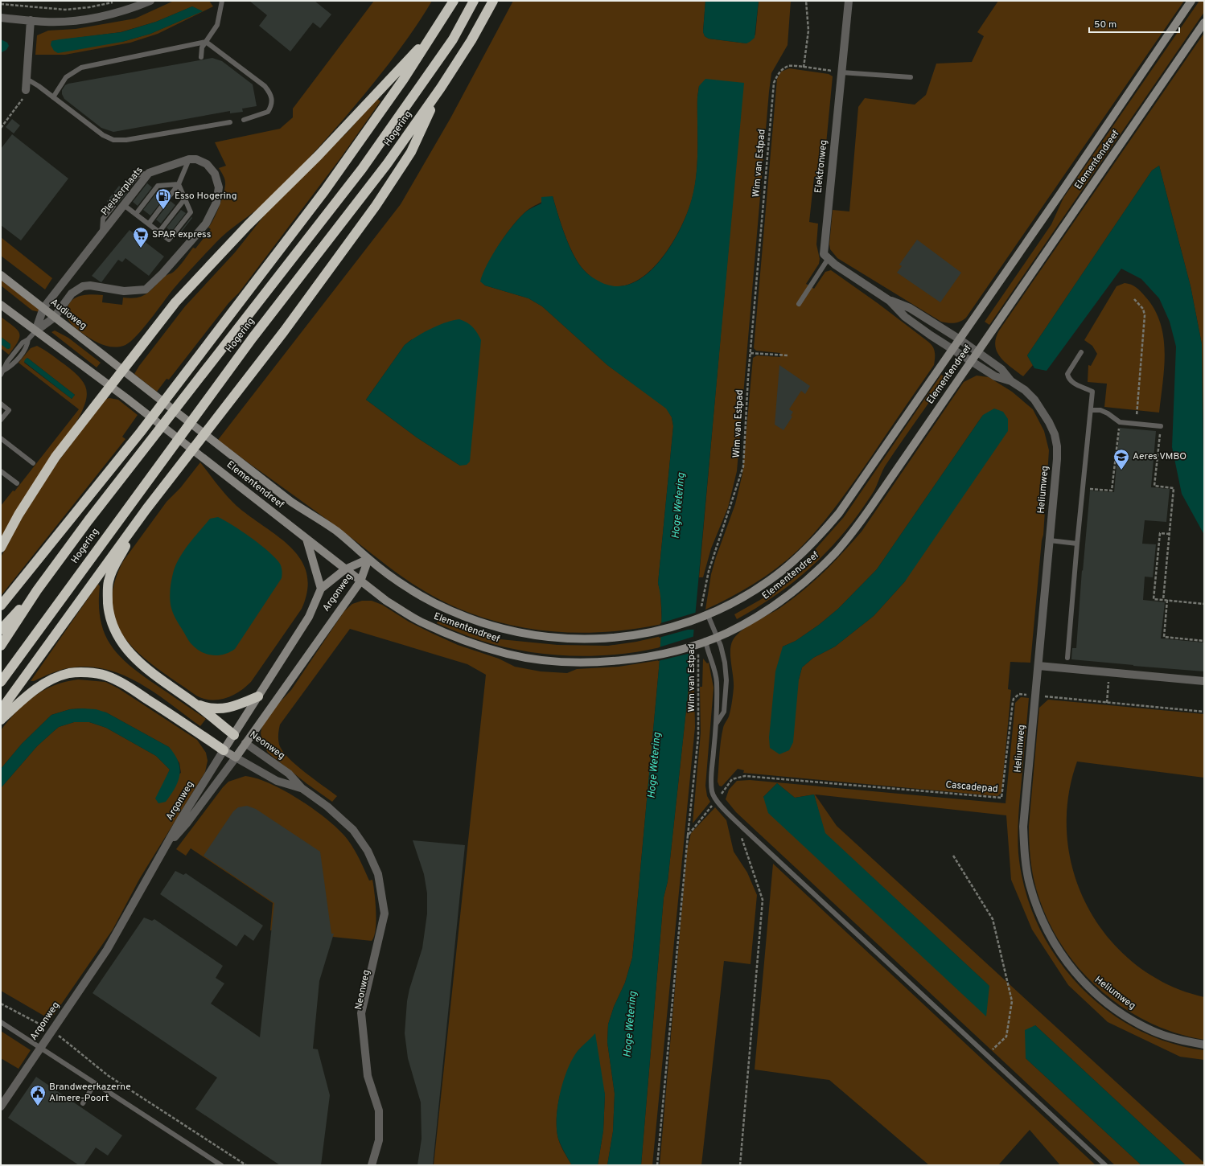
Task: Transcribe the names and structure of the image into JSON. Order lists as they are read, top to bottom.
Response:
{
  "streets": {
    "highway": ["Hogering"],
    "main road": [
      "Elementendreef",
      "Audioweg",
      "Argonweg",
      "Neonweg"
    ],
    "street": ["Elektronweg", "Pleisterplaats", "Heliumweg"],
    "path": ["Wim van Estpad", "Cascadepad"]
  },
  "crossings": [
    ["Elementendreef", "Audioweg"],
    ["Elementendreef", "Heliumweg"],
    ["Elementendreef", "Argonweg"],
    ["Wim van Estpad", "Elektronweg"],
    ["Pleisterplaats", "Audioweg"],
    ["Heliumweg", "Cascadepad"],
    ["Argonweg", "Neonweg"]
  ],
  "water": ["Hoge Wetering"],
  "places": {
    "fuel station": ["Esso Hogering"],
    "supermarket": ["SPAR express"],
    "school or university": ["Aeres VMBO"],
    "public building": ["Brandweerkazerne Almere-Poort"]
  },
  "scale_bar": "50 m"
}
